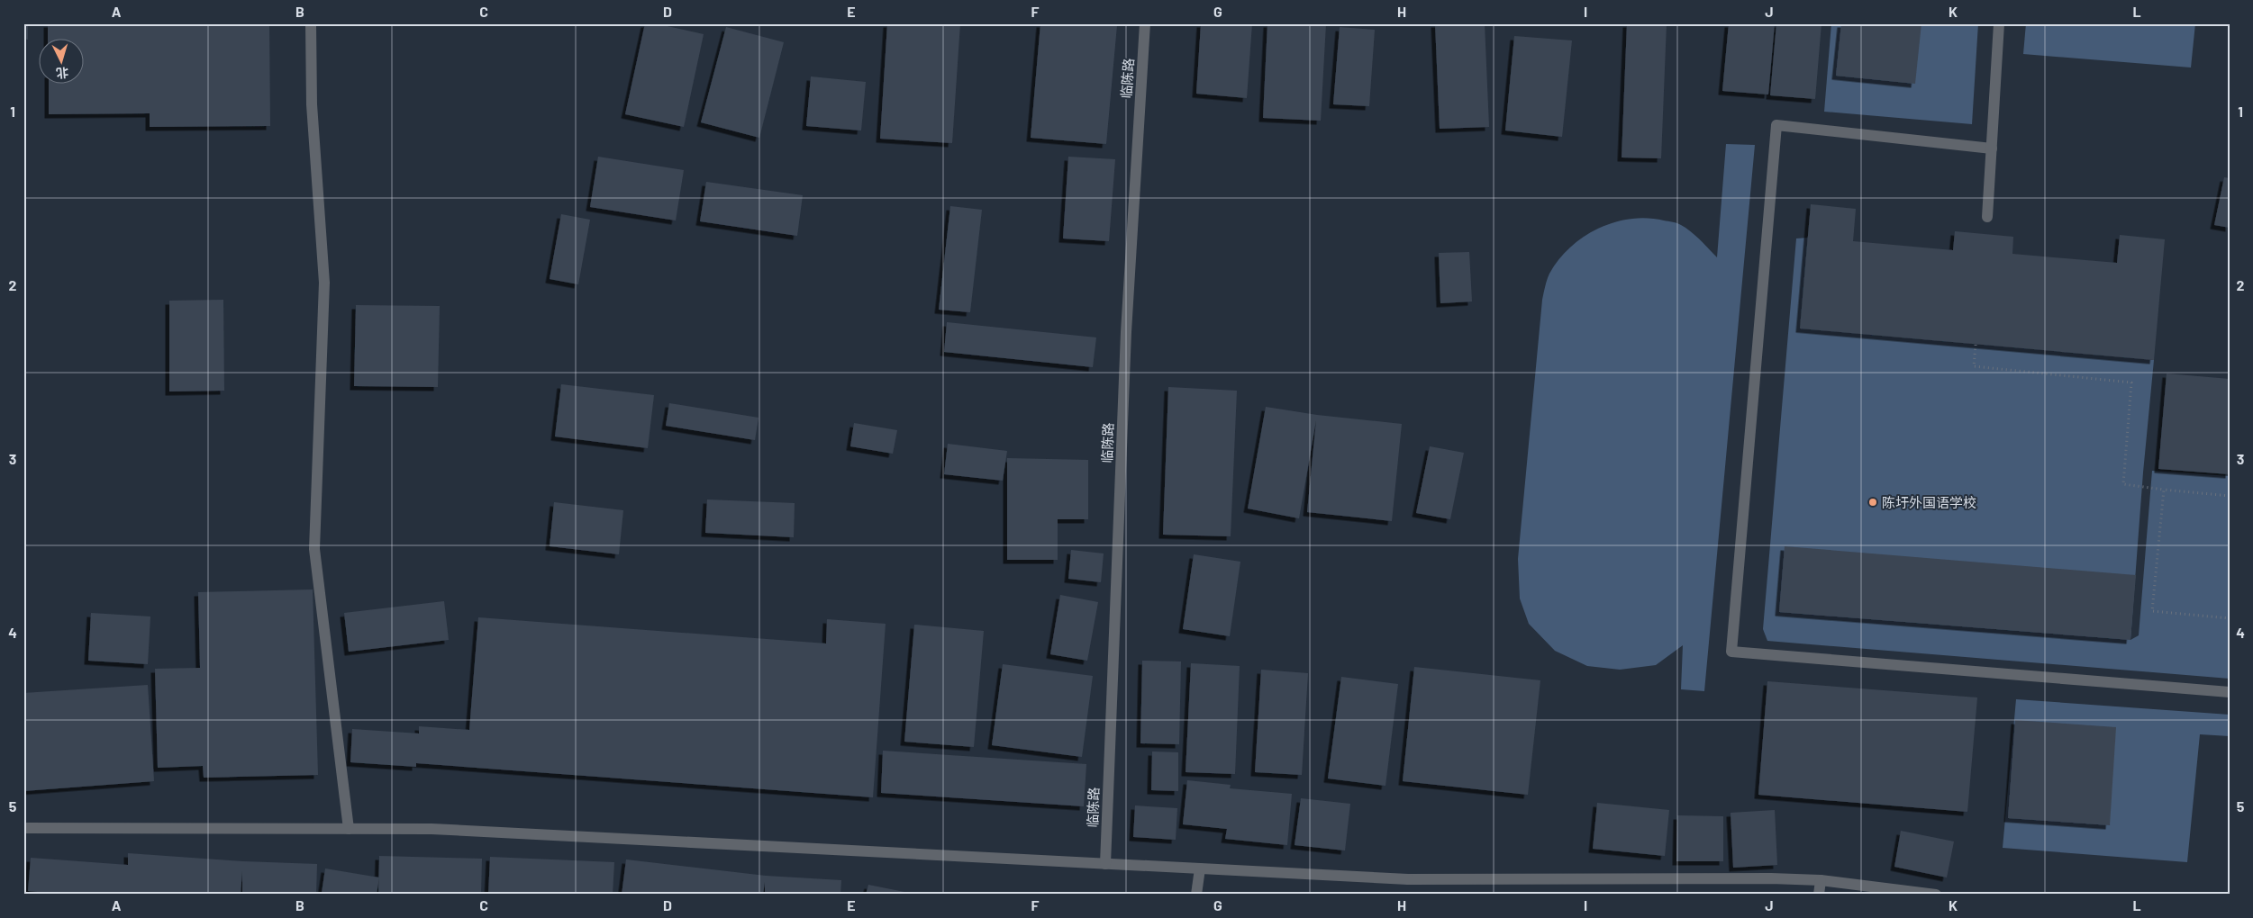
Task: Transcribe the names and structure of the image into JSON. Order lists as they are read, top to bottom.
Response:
{
  "streets": {
    "street": ["临陈路"]
  },
  "places": ["陈圩外国语学校"],
  "north": "bottom",
  "grid": {
    "columns": [
      "A",
      "B",
      "C",
      "D",
      "E",
      "F",
      "G",
      "H",
      "I",
      "J",
      "K",
      "L"
    ],
    "rows": [
      "1",
      "2",
      "3",
      "4",
      "5"
    ]
  }
}
